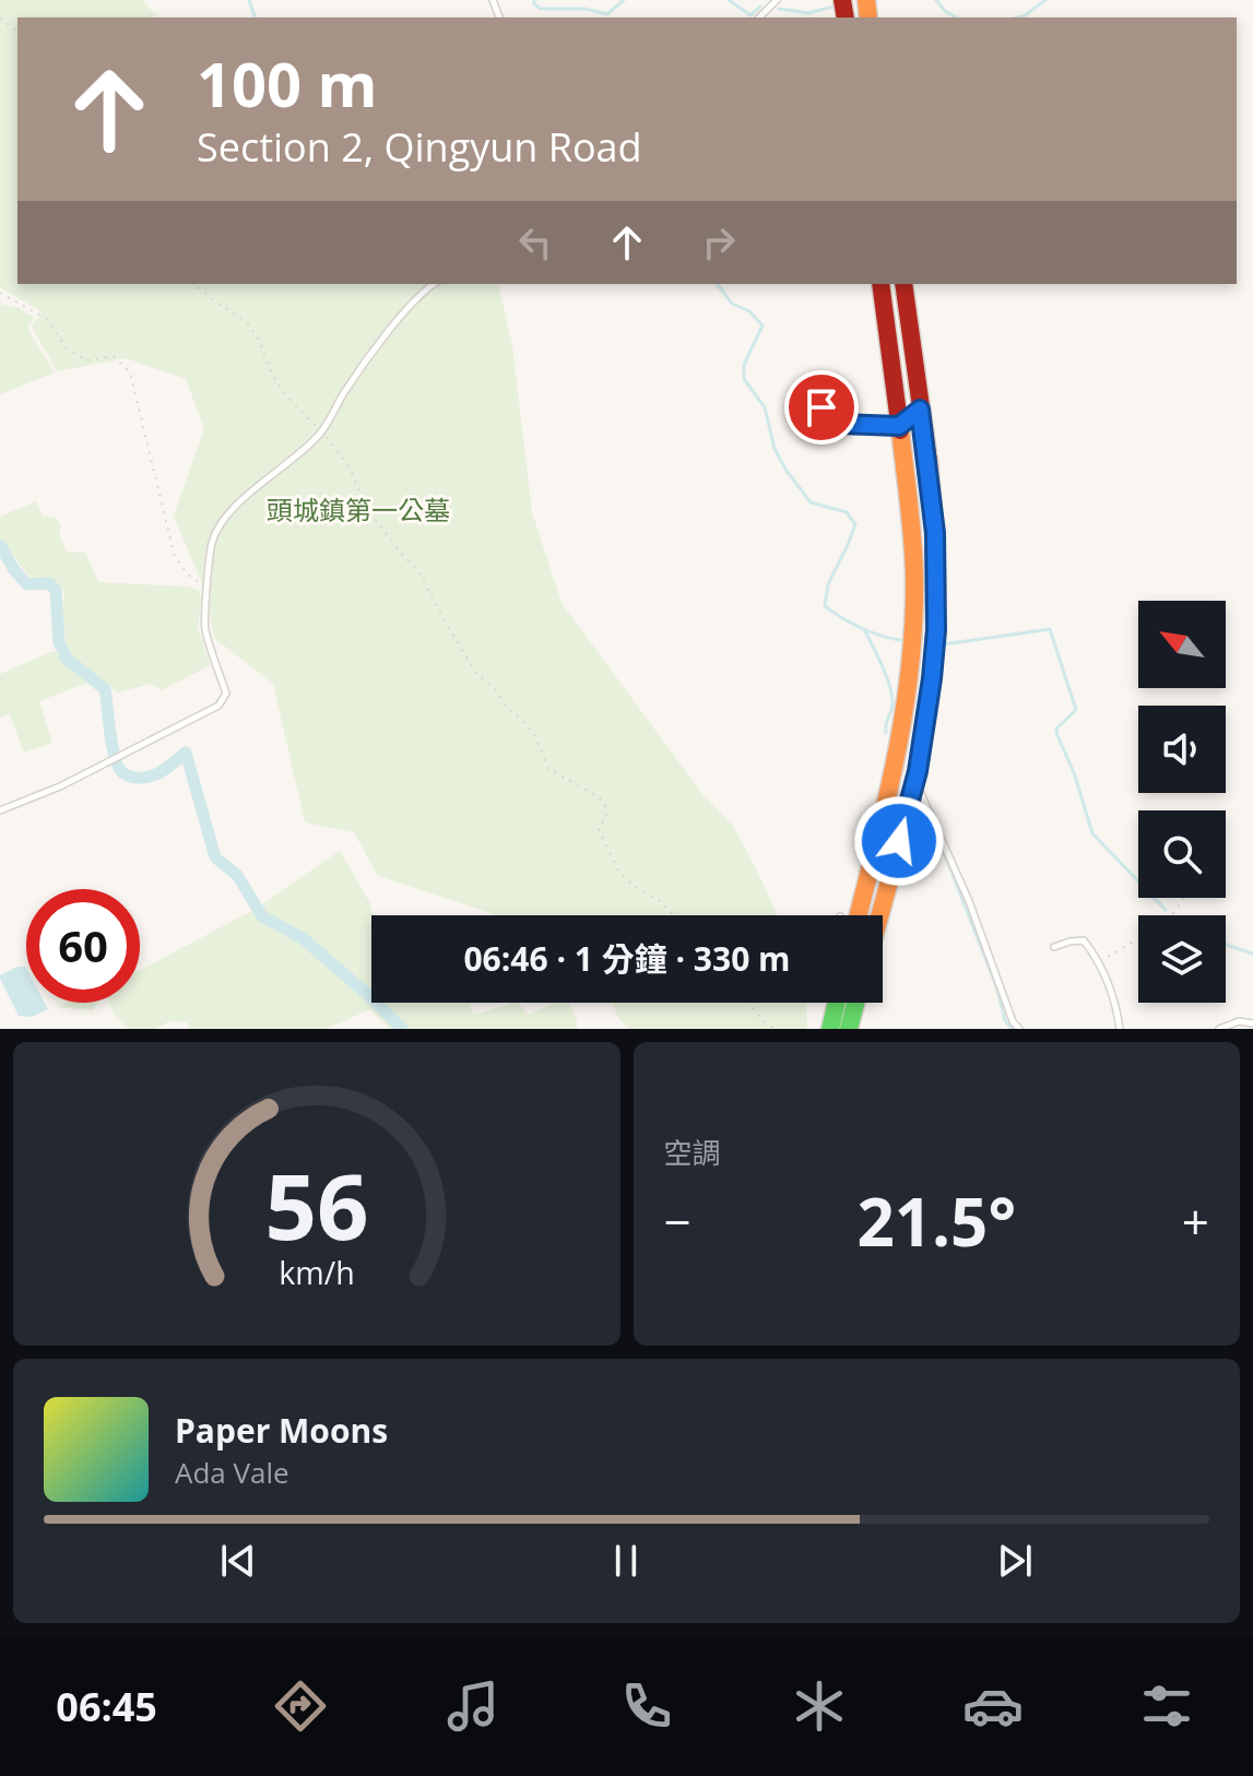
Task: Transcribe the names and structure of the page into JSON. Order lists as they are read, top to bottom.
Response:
{
  "parks": ["頭城鎮第一公墓"],
  "north": "top left",
  "page": {
    "turn": ["100 m", "Section 2, Qingyun Road"],
    "limit": "60",
    "trip": "06:46 · 1 分鐘 · 330 m",
    "tile": "空調",
    "heat": ["−", "21.5°", "+"],
    "song": ["Paper Moons", "Ada Vale"],
    "tabs": "06:45",
    "gauge": ["56", "km/h"]
  }
}
